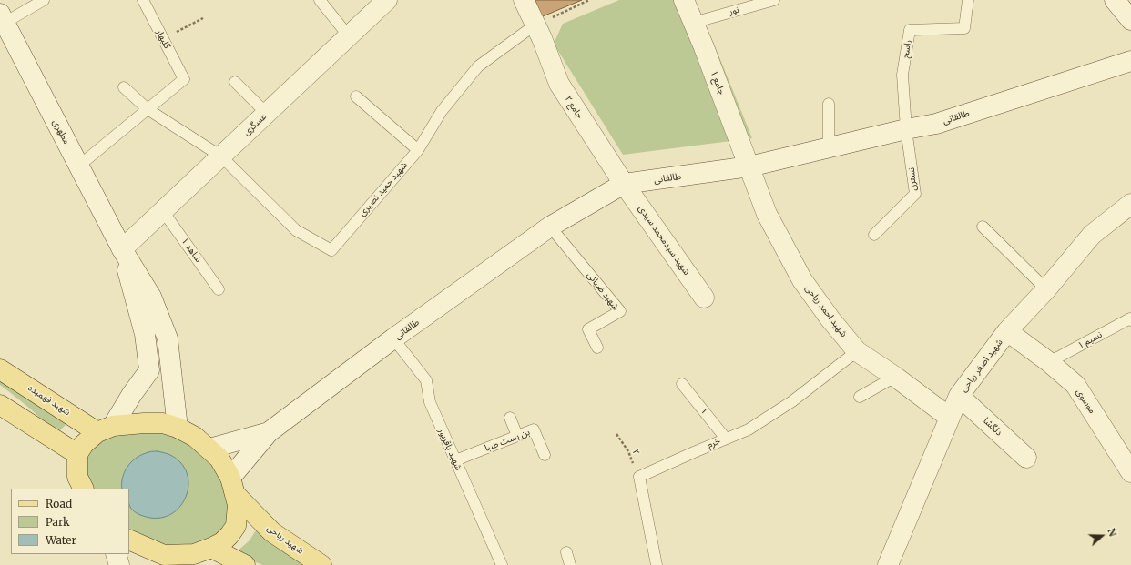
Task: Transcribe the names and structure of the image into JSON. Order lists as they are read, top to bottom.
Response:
{
  "streets": {
    "main road": ["شهید فهمیده", "شهید ریاحی"],
    "street": [
      "جامع ۱",
      "جامع ۲",
      "طالقانی",
      "عسگری",
      "مطهری",
      "شهید سیدمحمد سیدی",
      "شهید احمد ریاحی",
      "شهید اصغر ریاحی",
      "موسوی",
      "دلگشا"
    ],
    "lane": [
      "نور",
      "گلبهار",
      "راسخ",
      "نسترن",
      "شهید حمید نصیری",
      "شاهد ۱",
      "شهید ضیائی",
      "نسیم ۱",
      "۱",
      "بن بست صبا",
      "خرم",
      "شهید باقرپور"
    ],
    "path": ["۲"]
  },
  "crossings": [
    ["نور", "جامع ۱"],
    ["راسخ", "طالقانی"],
    ["راسخ", "نسترن"],
    ["جامع ۱", "طالقانی"],
    ["جامع ۱", "شهید احمد ریاحی"],
    ["جامع ۲", "طالقانی"],
    ["جامع ۲", "شهید حمید نصیری"],
    ["جامع ۲", "شهید سیدمحمد سیدی"],
    ["طالقانی", "نسترن"],
    ["طالقانی", "شهید سیدمحمد سیدی"],
    ["طالقانی", "شهید ضیائی"],
    ["طالقانی", "شهید احمد ریاحی"],
    ["طالقانی", "شهید باقرپور"],
    ["عسگری", "مطهری"],
    ["عسگری", "شهید حمید نصیری"],
    ["عسگری", "شاهد ۱"],
    ["شهید احمد ریاحی", "شهید اصغر ریاحی"],
    ["شهید احمد ریاحی", "خرم"],
    ["نسیم ۱", "موسوی"],
    ["شهید اصغر ریاحی", "موسوی"],
    ["شهید اصغر ریاحی", "دلگشا"],
    ["۱", "خرم"],
    ["بن بست صبا", "شهید باقرپور"],
    ["خرم", "۲"]
  ],
  "legend": ["Road", "Park", "Water"],
  "north": "right"
}
